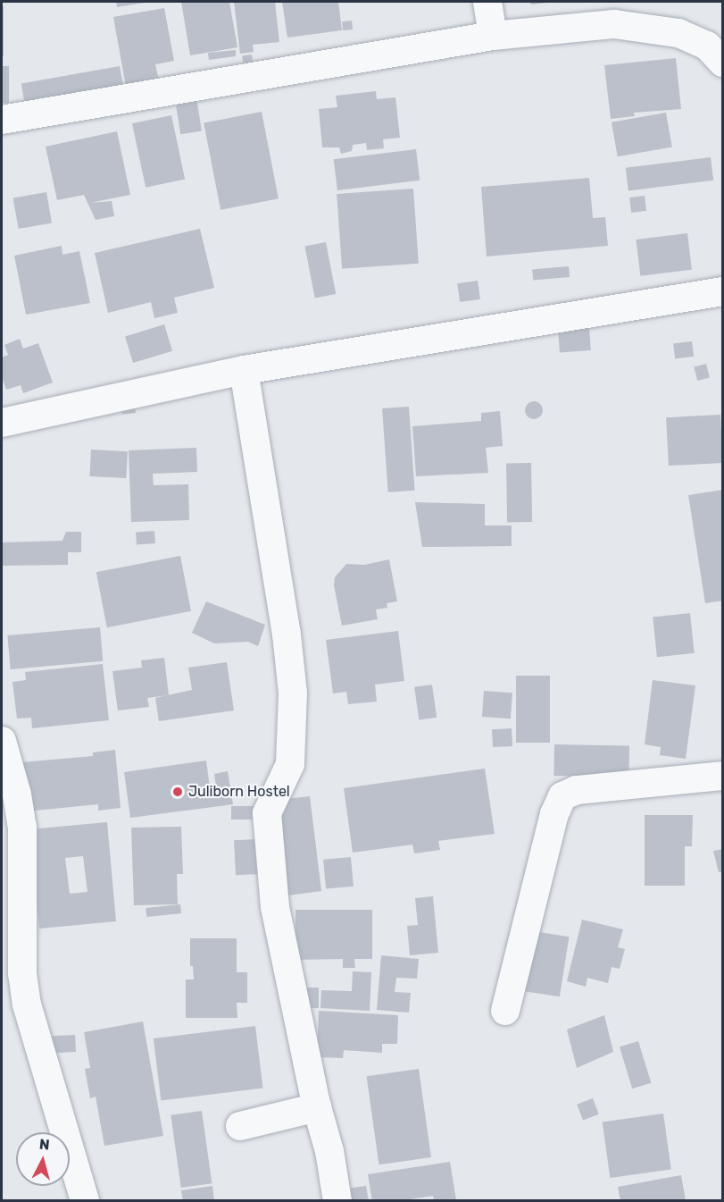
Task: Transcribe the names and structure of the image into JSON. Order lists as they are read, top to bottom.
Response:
{
  "places": ["Juliborn Hostel"],
  "north": "top"
}
